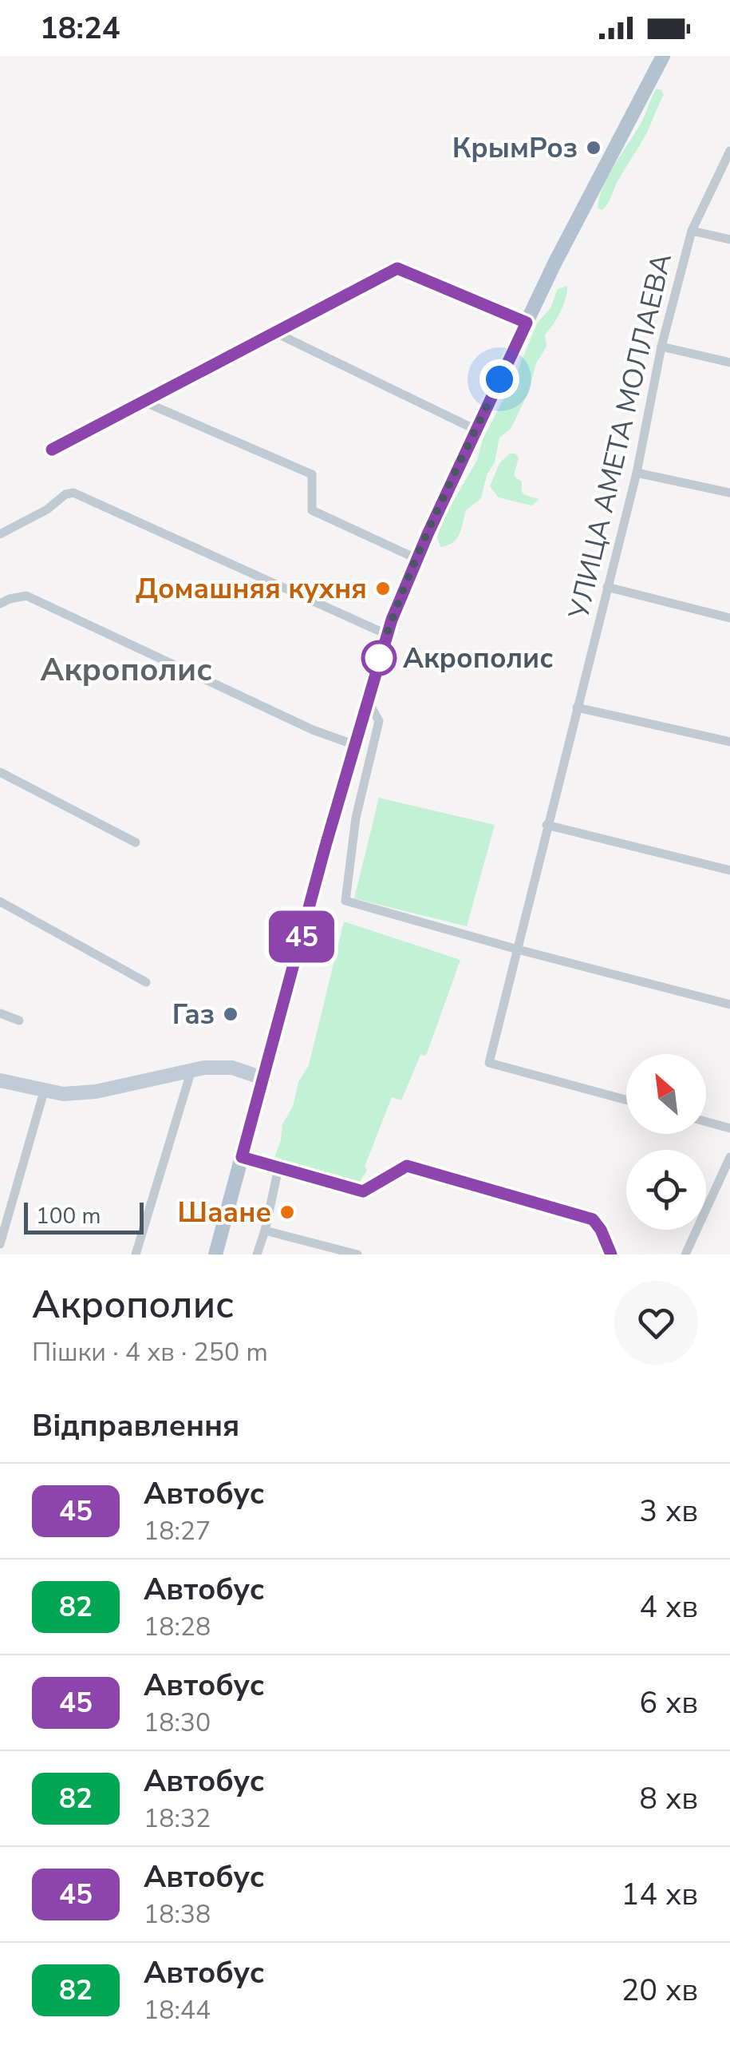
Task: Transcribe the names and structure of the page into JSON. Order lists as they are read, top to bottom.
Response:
{
  "streets": {
    "street": ["УЛИЦА АМЕТА МОЛЛАЕВА"]
  },
  "districts": ["Акрополис"],
  "places": [
    "КрымРоз",
    "Домашняя кухня",
    "Акрополис",
    "Газ",
    "Шаане"
  ],
  "lines": ["bus line 45"],
  "scale_bar": "100 m",
  "north": "top left",
  "page": {
    "status": "18:24",
    "on_map": "45",
    "scale": "100 m",
    "heading": [
      ["Акрополис", "Пішки · 4 хв · 250 m"],
      "Відправлення"
    ],
    "list": [
      {
        "mark": "45",
        "name": "Автобус",
        "note": "18:27",
        "value": "3 хв"
      },
      {
        "mark": "82",
        "name": "Автобус",
        "note": "18:28",
        "value": "4 хв"
      },
      {
        "mark": "45",
        "name": "Автобус",
        "note": "18:30",
        "value": "6 хв"
      },
      {
        "mark": "82",
        "name": "Автобус",
        "note": "18:32",
        "value": "8 хв"
      },
      {
        "mark": "45",
        "name": "Автобус",
        "note": "18:38",
        "value": "14 хв"
      },
      {
        "mark": "82",
        "name": "Автобус",
        "note": "18:44",
        "value": "20 хв"
      }
    ]
  }
}
